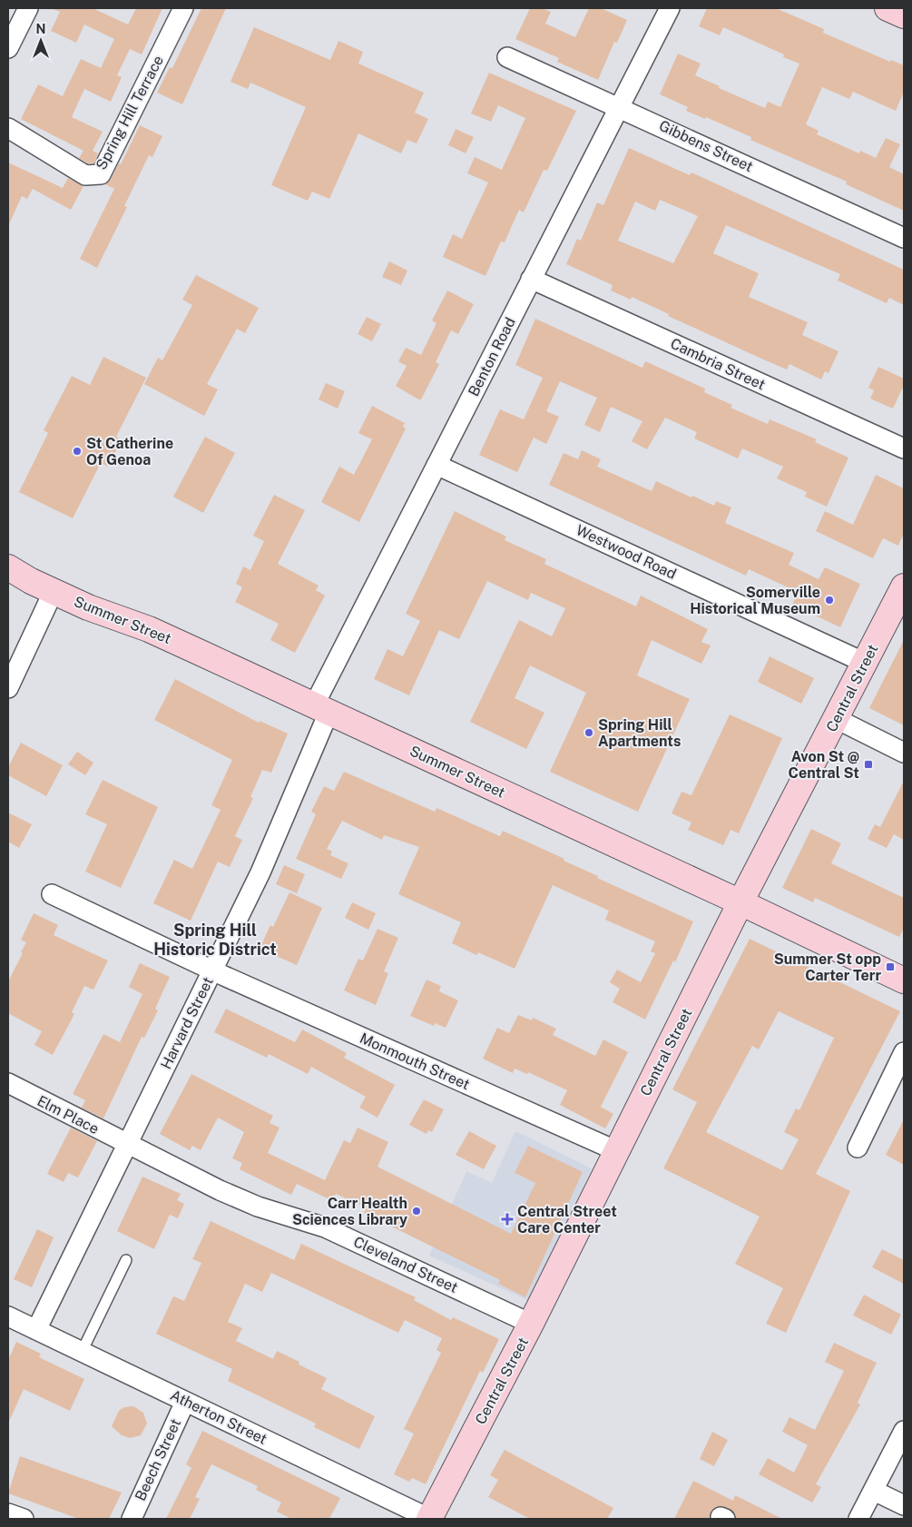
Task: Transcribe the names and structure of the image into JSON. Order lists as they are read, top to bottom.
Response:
{
  "streets": {
    "street": [
      "Spring Hill Terrace",
      "Gibbens Street",
      "Benton Road",
      "Cambria Street",
      "Westwood Road",
      "Summer Street",
      "Central Street",
      "Harvard Street",
      "Monmouth Street",
      "Elm Place",
      "Cleveland Street",
      "Atherton Street",
      "Beech Street"
    ]
  },
  "crossings": [
    ["Gibbens Street", "Benton Road"],
    ["Benton Road", "Cambria Street"],
    ["Benton Road", "Westwood Road"],
    ["Benton Road", "Summer Street"],
    ["Benton Road", "Harvard Street"],
    ["Westwood Road", "Central Street"],
    ["Summer Street", "Central Street"],
    ["Summer Street", "Harvard Street"],
    ["Central Street", "Monmouth Street"],
    ["Central Street", "Cleveland Street"],
    ["Central Street", "Atherton Street"],
    ["Harvard Street", "Monmouth Street"],
    ["Harvard Street", "Elm Place"],
    ["Harvard Street", "Cleveland Street"],
    ["Harvard Street", "Atherton Street"],
    ["Elm Place", "Cleveland Street"],
    ["Atherton Street", "Beech Street"]
  ],
  "districts": ["Spring Hill Historic District"],
  "places": {
    "other": [
      "St Catherine Of Genoa",
      "Somerville Historical Museum",
      "Spring Hill Apartments",
      "Carr Health Sciences Library"
    ],
    "transit": ["Avon St @ Central St", "Summer St opp Carter Terr"],
    "health": ["Central Street Care Center"]
  },
  "north": "top"
}
